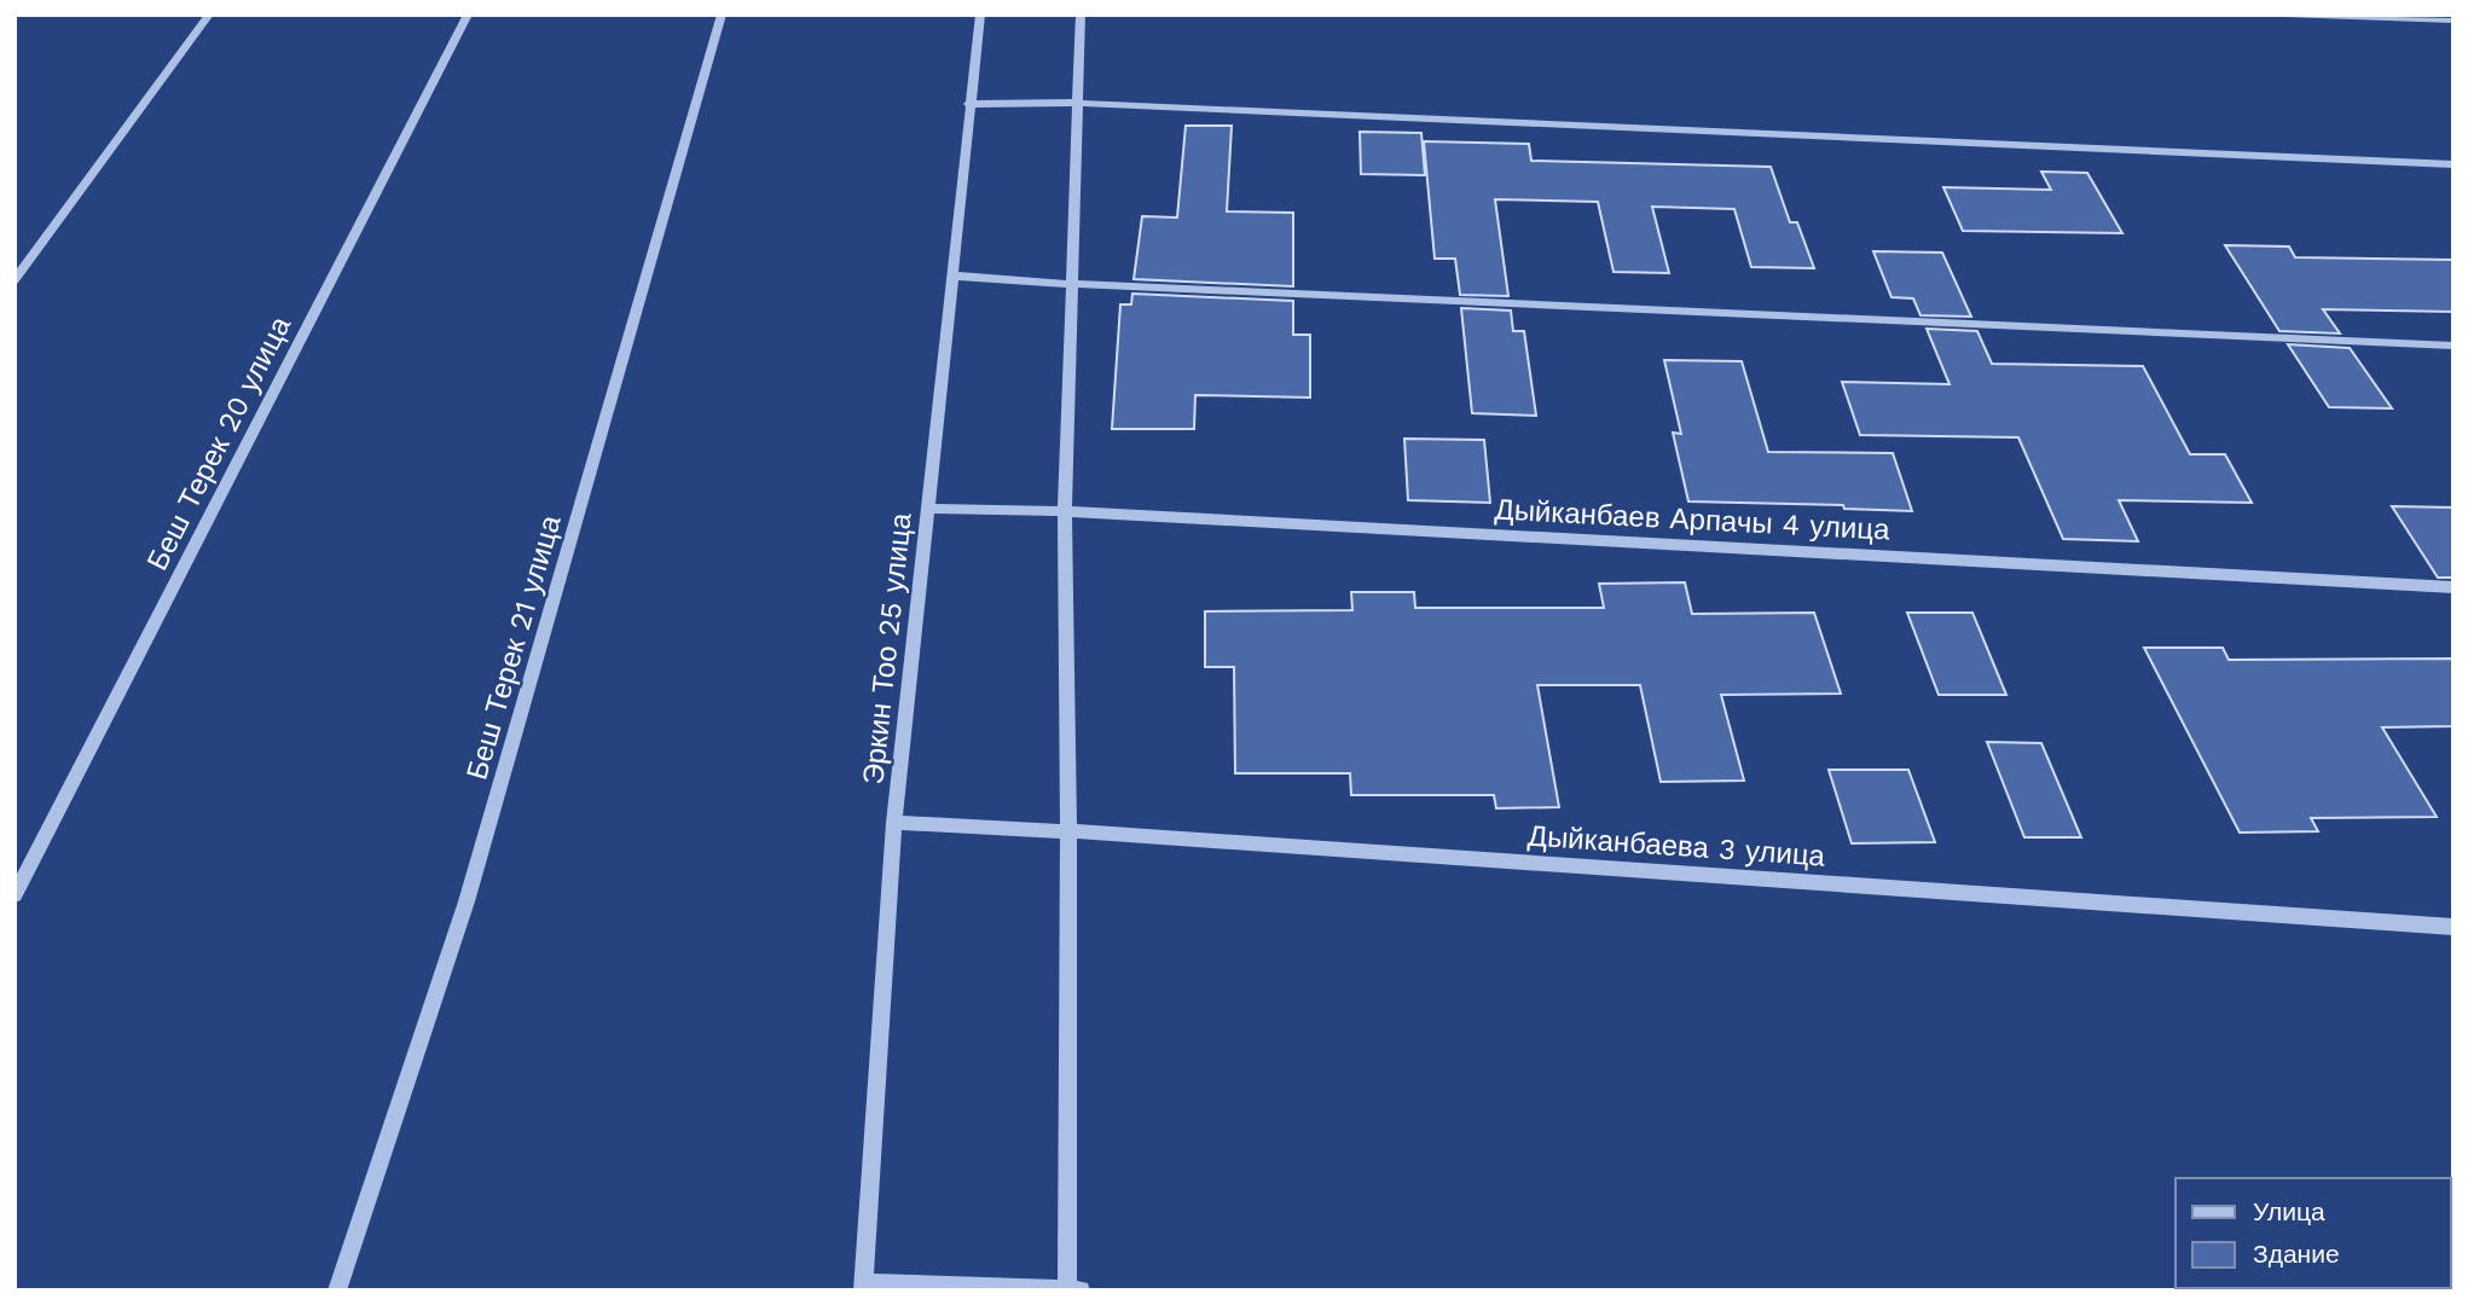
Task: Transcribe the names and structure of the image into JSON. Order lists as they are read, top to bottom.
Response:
{
  "streets": {
    "street": [
      "Беш Терек 20 улица",
      "Дыйканбаев Арпачы 4 улица",
      "Беш Терек 21 улица",
      "Эркин Тоо 25 улица",
      "Дыйканбаева 3 улица"
    ]
  },
  "crossings": [
    ["Дыйканбаев Арпачы 4 улица", "Эркин Тоо 25 улица"],
    ["Эркин Тоо 25 улица", "Дыйканбаева 3 улица"]
  ],
  "legend": ["Улица", "Здание"]
}
